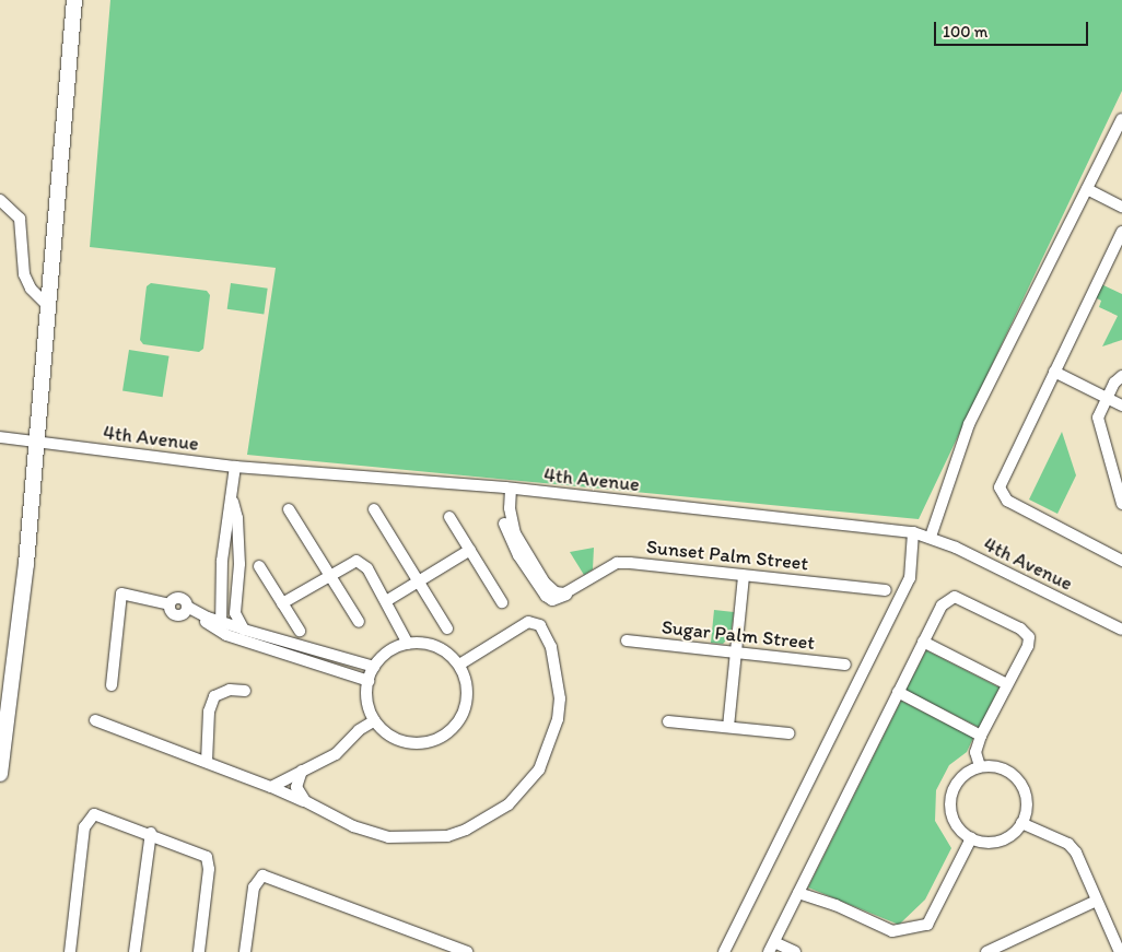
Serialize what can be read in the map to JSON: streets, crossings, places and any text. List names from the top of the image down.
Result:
{
  "streets": {
    "street": ["4th Avenue", "Sunset Palm Street", "Sugar Palm Street"]
  },
  "crossings": [
    ["4th Avenue", "Sunset Palm Street"]
  ],
  "scale_bar": "100 m"
}
